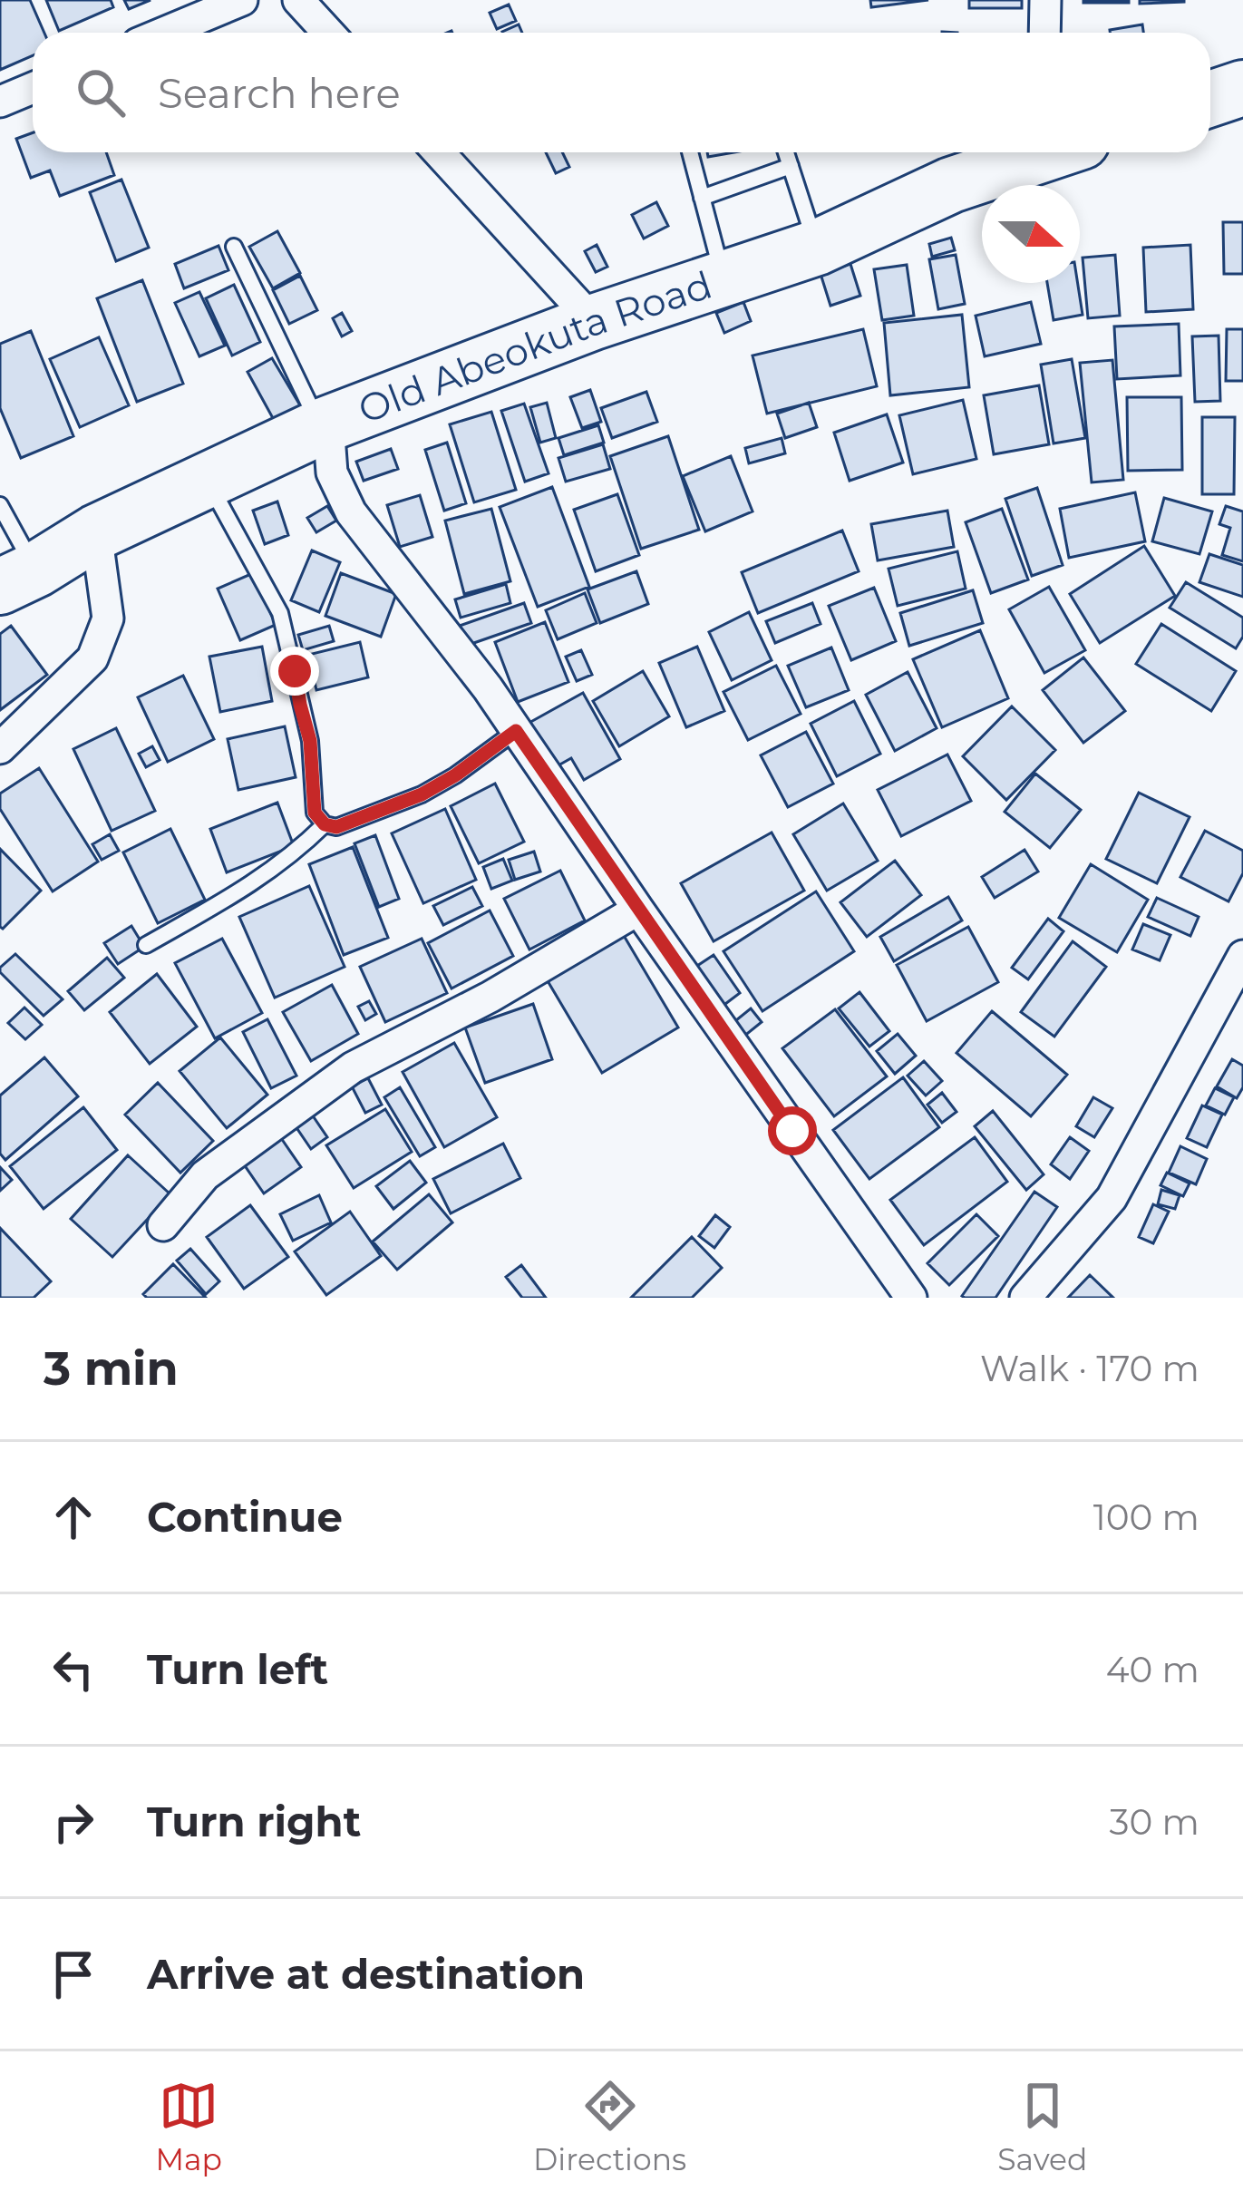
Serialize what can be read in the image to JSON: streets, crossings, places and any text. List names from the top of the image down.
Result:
{
  "streets": {
    "highway": ["Old Abeokuta Road"]
  },
  "north": "right",
  "page": {
    "search": "Search here",
    "heading": ["3 min", "Walk · 170 m"],
    "list": [
      ["Continue", "100 m"],
      ["Turn left", "40 m"],
      ["Turn right", "30 m"],
      "Arrive at destination"
    ],
    "nav": ["Map", "Directions", "Saved"]
  }
}
